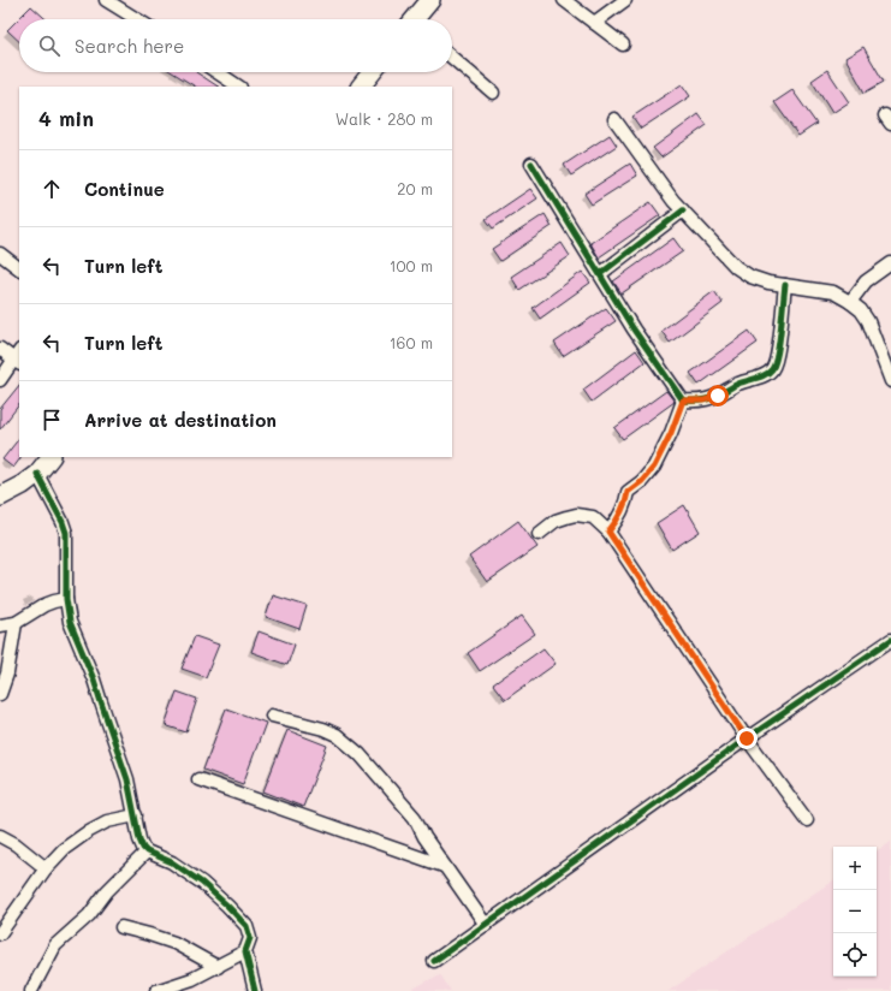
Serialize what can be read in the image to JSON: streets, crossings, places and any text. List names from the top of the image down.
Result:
{
  "page": {
    "search": "Search here",
    "heading": ["4 min", "Walk · 280 m"],
    "list": [
      ["Continue", "20 m"],
      ["Turn left", "100 m"],
      ["Turn left", "160 m"],
      "Arrive at destination"
    ],
    "map_buttons": ["+", "−"]
  }
}
